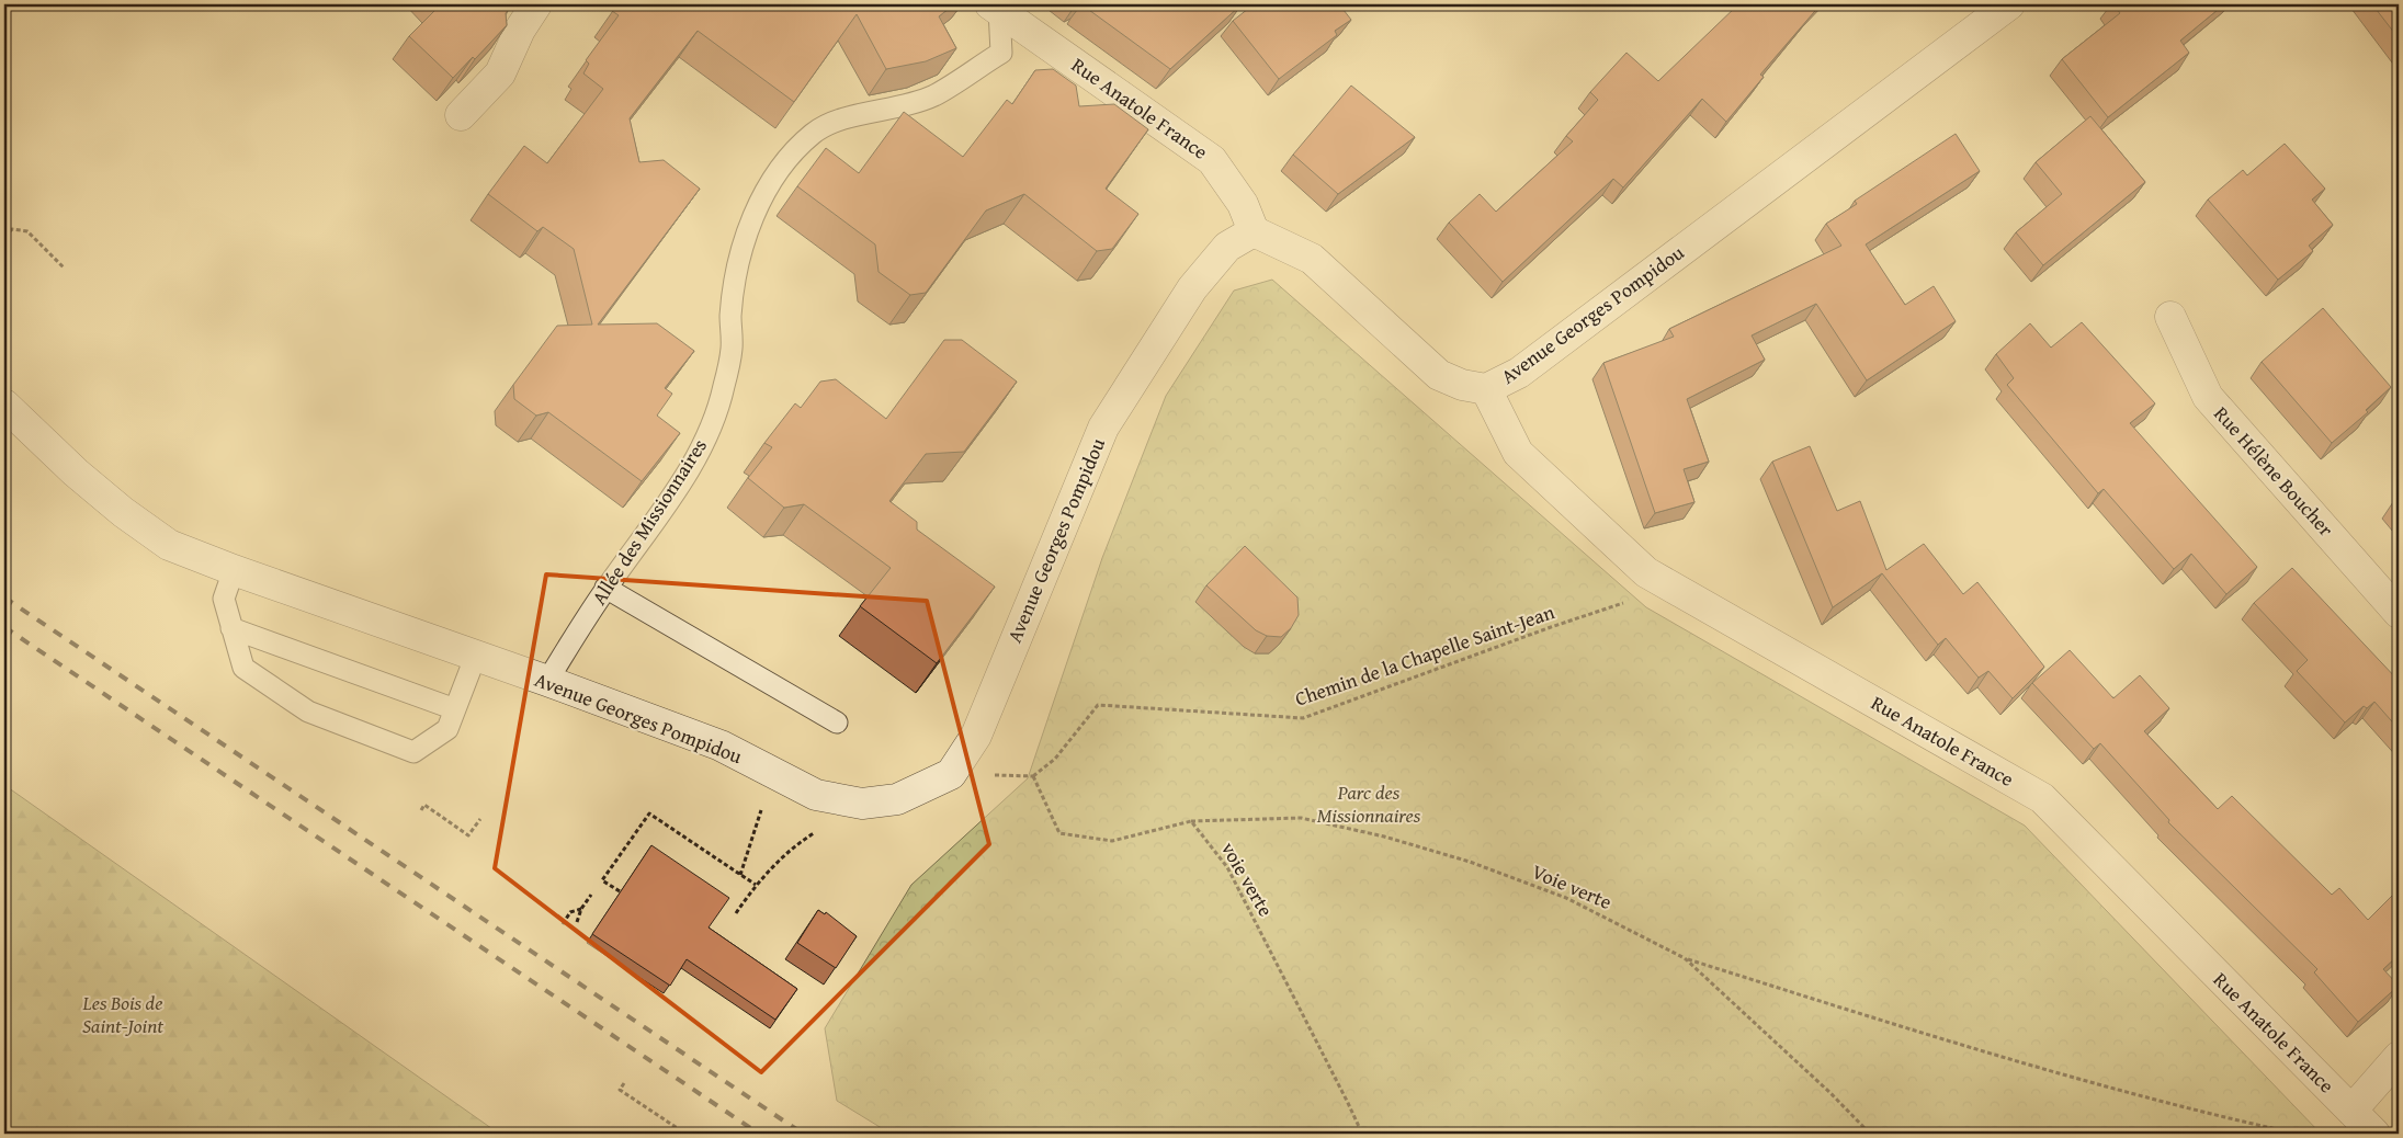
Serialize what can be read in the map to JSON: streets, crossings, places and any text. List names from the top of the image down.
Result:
{
  "streets": {
    "street": ["Rue Anatole France", "Avenue Georges Pompidou", "Rue Hélène Boucher"],
    "lane": ["Allée des Missionnaires"],
    "path": ["Chemin de la Chapelle Saint-Jean", "voie verte", "Voie verte"]
  },
  "crossings": [
    ["Rue Anatole France", "Avenue Georges Pompidou"],
    ["Rue Anatole France", "Allée des Missionnaires"],
    ["Avenue Georges Pompidou", "Allée des Missionnaires"],
    ["voie verte", "Voie verte"]
  ],
  "parks": ["Parc des Missionnaires", "Les Bois de Saint-Joint"]
}
